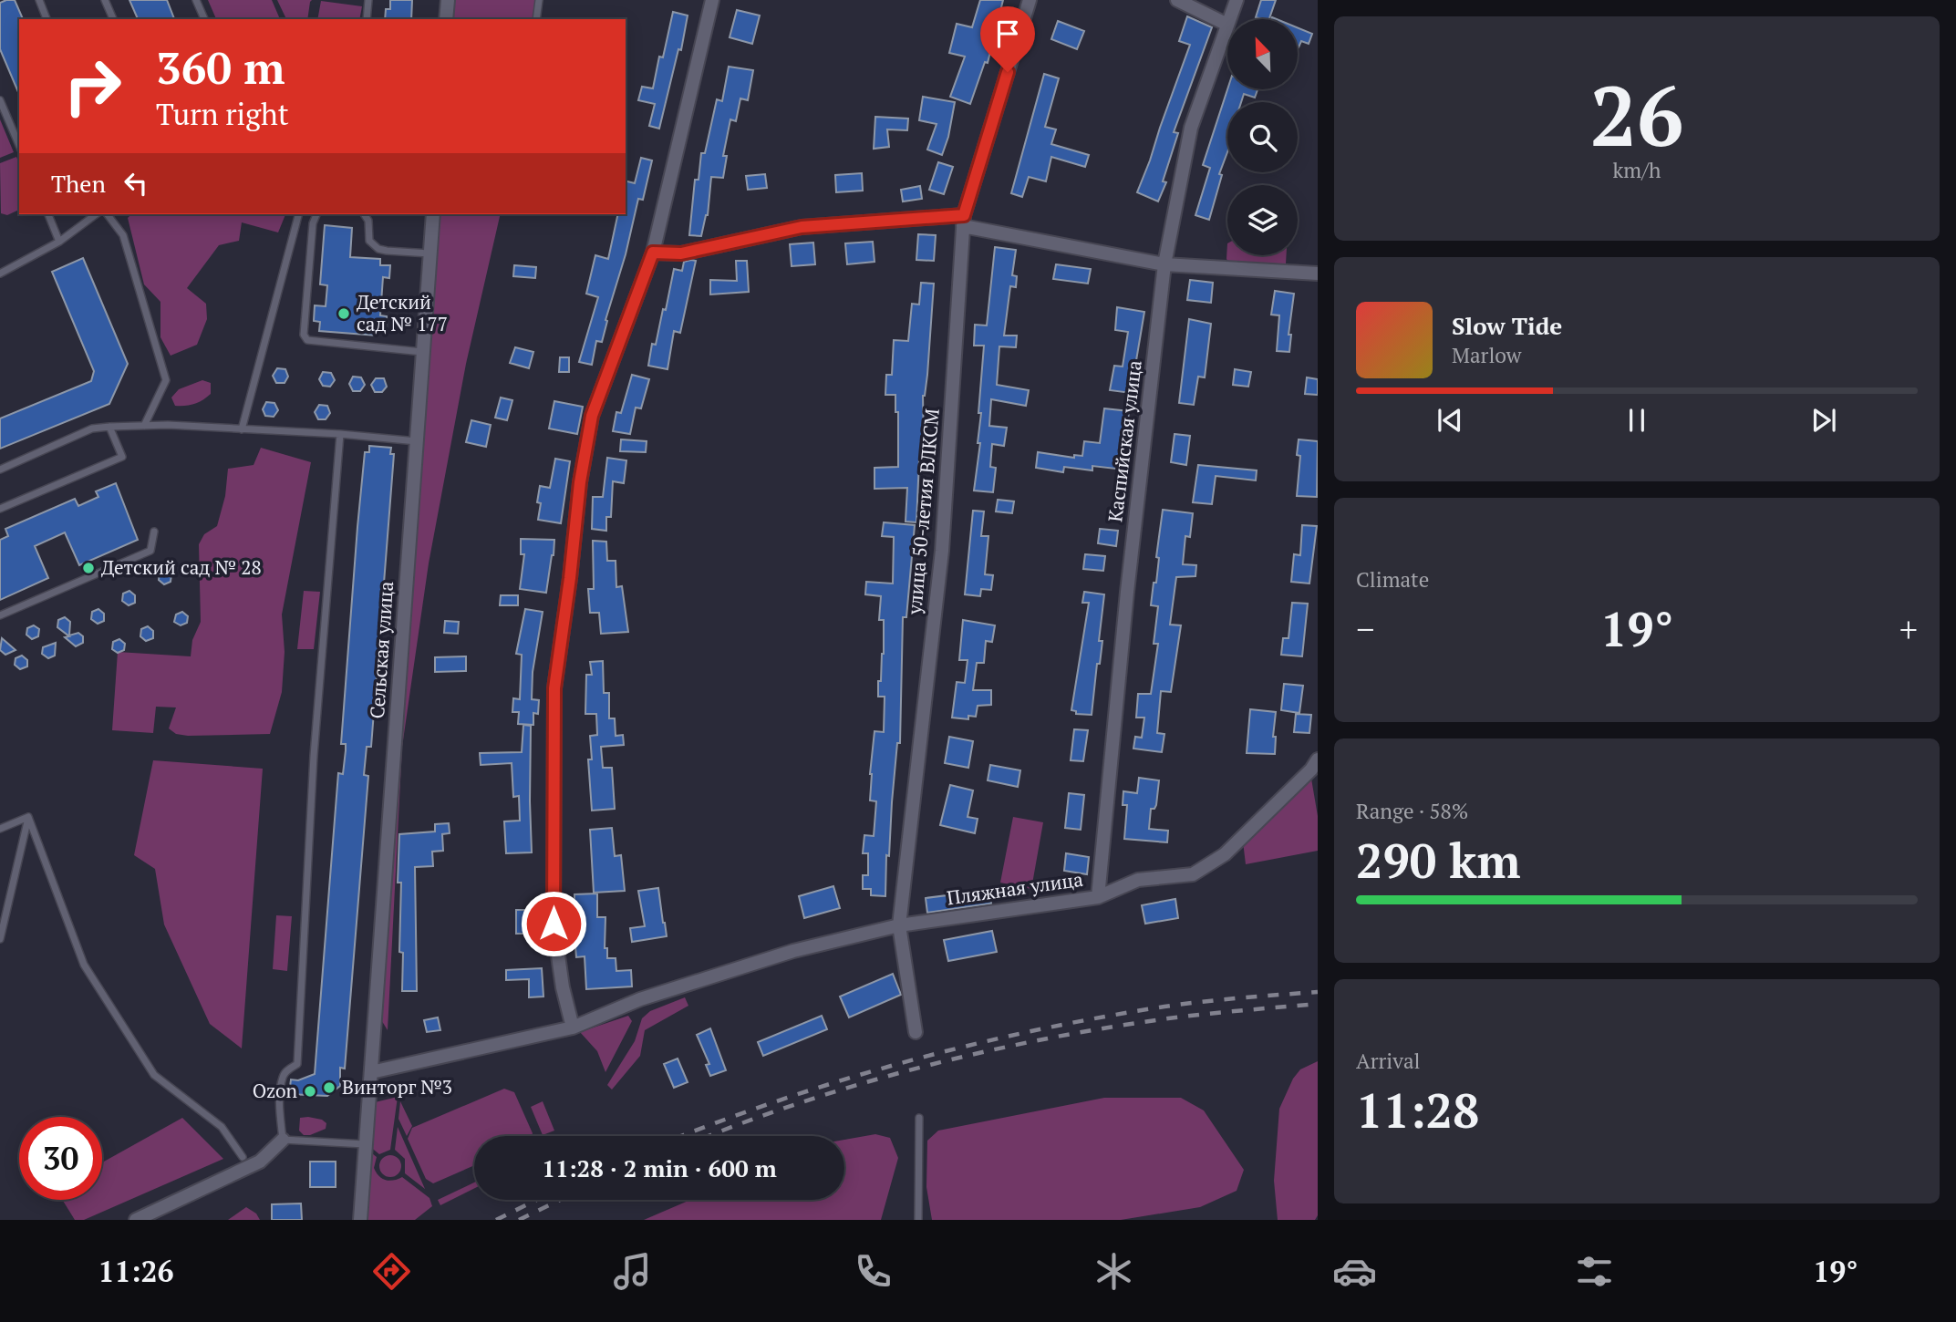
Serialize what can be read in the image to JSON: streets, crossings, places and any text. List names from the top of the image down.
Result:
{
  "streets": {
    "street": [
      "Каспийская улица",
      "улица 50-летия ВЛКСМ",
      "Сельская улица",
      "Пляжная улица"
    ]
  },
  "crossings": [
    ["Каспийская улица", "Пляжная улица"],
    ["улица 50-летия ВЛКСМ", "Пляжная улица"],
    ["Сельская улица", "Пляжная улица"]
  ],
  "places": [
    "Детский сад № 177",
    "Детский сад № 28",
    "Винторг №3",
    "Ozon"
  ],
  "north": "top left",
  "page": {
    "tile": [
      ["26", "km/h"],
      "Climate",
      ["Range · 58%", "290 km"],
      ["Arrival", "11:28"]
    ],
    "turn": ["360 m", "Turn right"],
    "then": "Then",
    "song": ["Slow Tide", "Marlow"],
    "heat": ["−", "19°", "+"],
    "limit": "30",
    "trip": "11:28 · 2 min · 600 m",
    "tabs": ["11:26", "19°"]
  }
}
